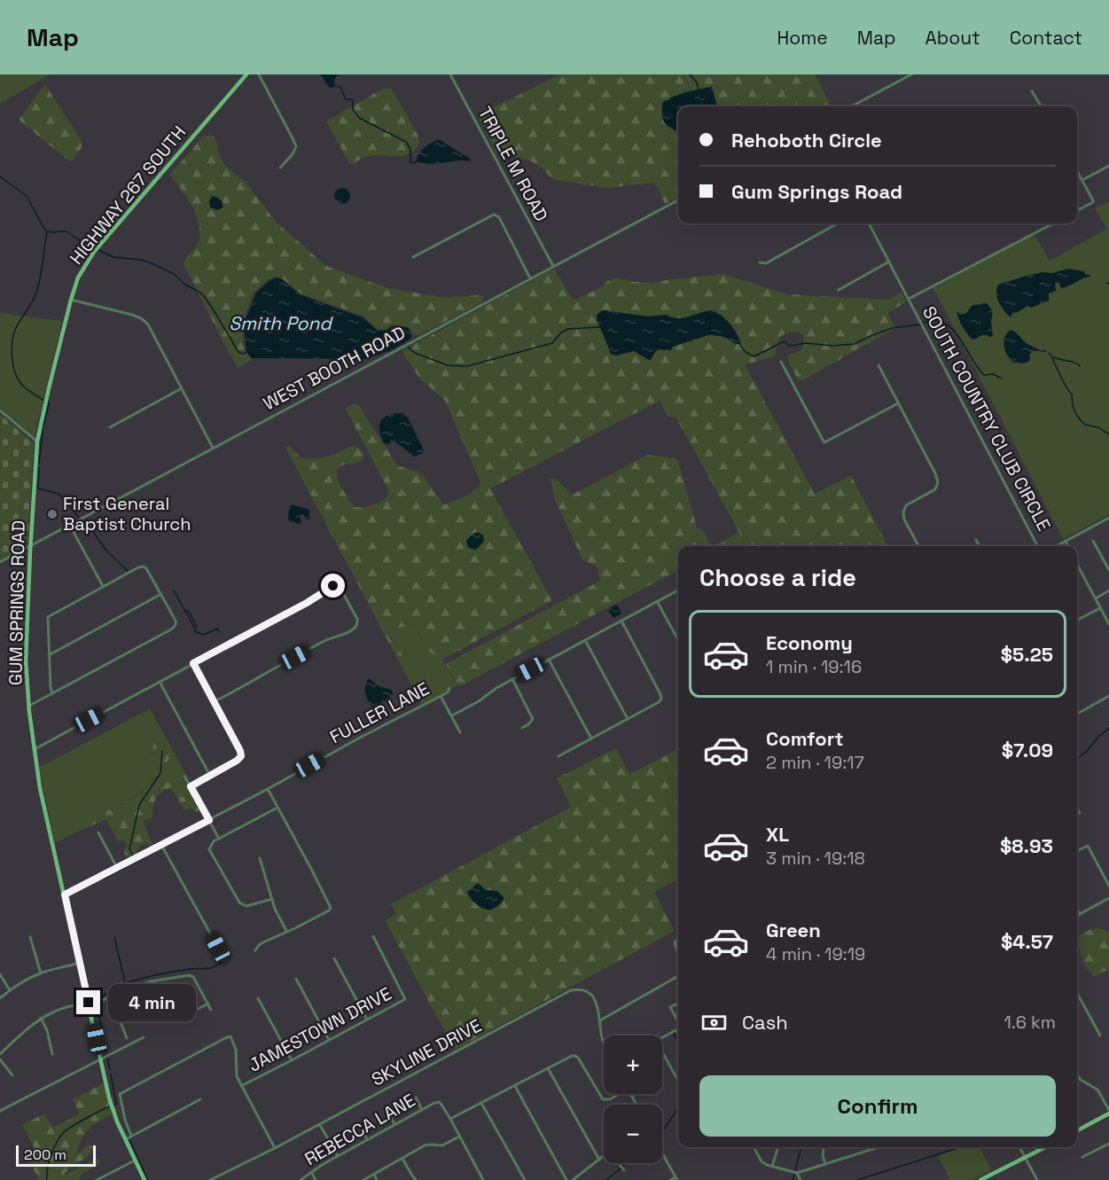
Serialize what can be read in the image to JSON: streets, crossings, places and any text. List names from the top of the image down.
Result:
{
  "streets": {
    "main road": ["HIGHWAY 267 SOUTH", "GUM SPRINGS ROAD"],
    "street": [
      "TRIPLE M ROAD",
      "WEST BOOTH ROAD",
      "SOUTH COUNTRY CLUB CIRCLE",
      "FULLER LANE",
      "JAMESTOWN DRIVE",
      "SKYLINE DRIVE",
      "REBECCA LANE"
    ]
  },
  "crossings": [
    ["TRIPLE M ROAD", "WEST BOOTH ROAD"],
    ["HIGHWAY 267 SOUTH", "GUM SPRINGS ROAD"],
    ["WEST BOOTH ROAD", "GUM SPRINGS ROAD"],
    ["GUM SPRINGS ROAD", "FULLER LANE"]
  ],
  "water": ["Smith Pond"],
  "places": ["First General Baptist Church"],
  "scale_bar": "200 m",
  "page": {
    "header": "Map",
    "nav": [
      "Home",
      "Map",
      "About",
      "Contact"
    ],
    "banner": ["Rehoboth Circle", "Gum Springs Road"],
    "heading": "Choose a ride",
    "list": [
      {
        "name": "Economy",
        "note": "1 min · 19:16",
        "value": "$5.25"
      },
      {
        "name": "Comfort",
        "note": "2 min · 19:17",
        "value": "$7.09"
      },
      {
        "name": "XL",
        "note": "3 min · 19:18",
        "value": "$8.93"
      },
      {
        "name": "Green",
        "note": "4 min · 19:19",
        "value": "$4.57"
      }
    ],
    "bubble": "4 min",
    "pay": ["Cash", "1.6 km"],
    "map_buttons": ["+", "−"],
    "buttons": "Confirm",
    "scale": "200 m"
  }
}
